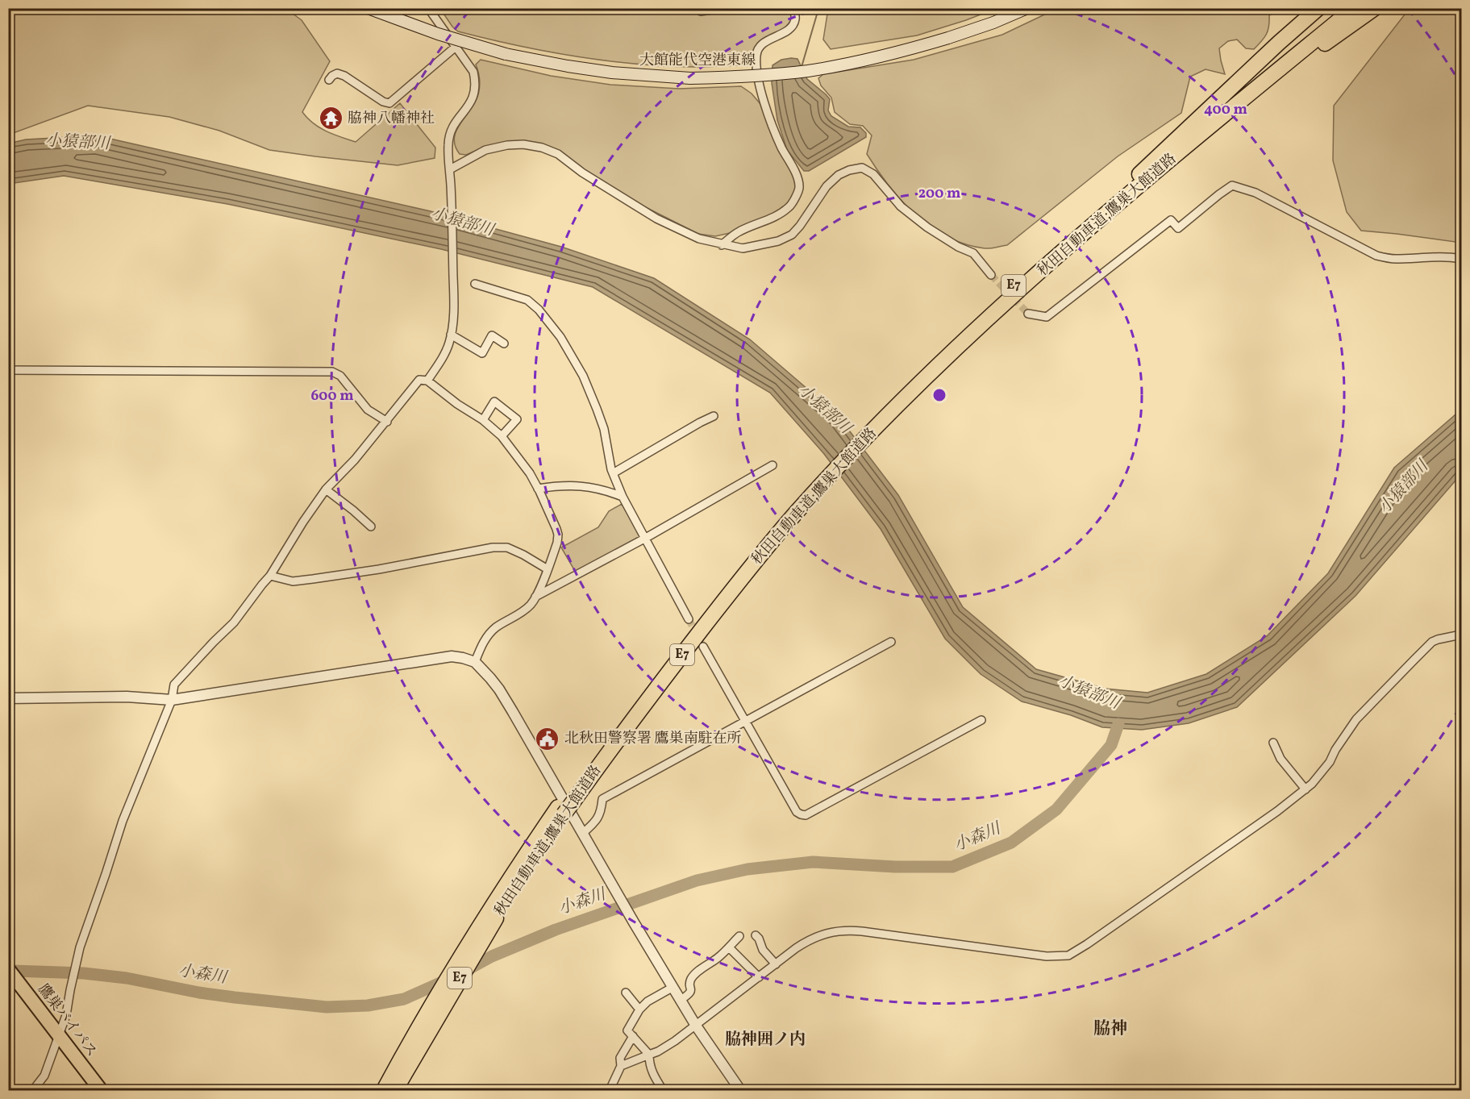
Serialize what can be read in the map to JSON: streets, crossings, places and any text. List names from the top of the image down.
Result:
{
  "streets": {
    "highway": ["秋田自動車道;鷹巣大館道路", "E7", "鷹巣バイパス"],
    "main road": ["大館能代空港東線"]
  },
  "districts": ["脇神", "脇神囲ノ内"],
  "water": ["小猿部川", "小森川"],
  "places": {
    "temple": ["脇神八幡神社"],
    "public building": ["北秋田警察署 鷹巣南駐在所"]
  },
  "rings": ["400 m", "200 m", "600 m"]
}
